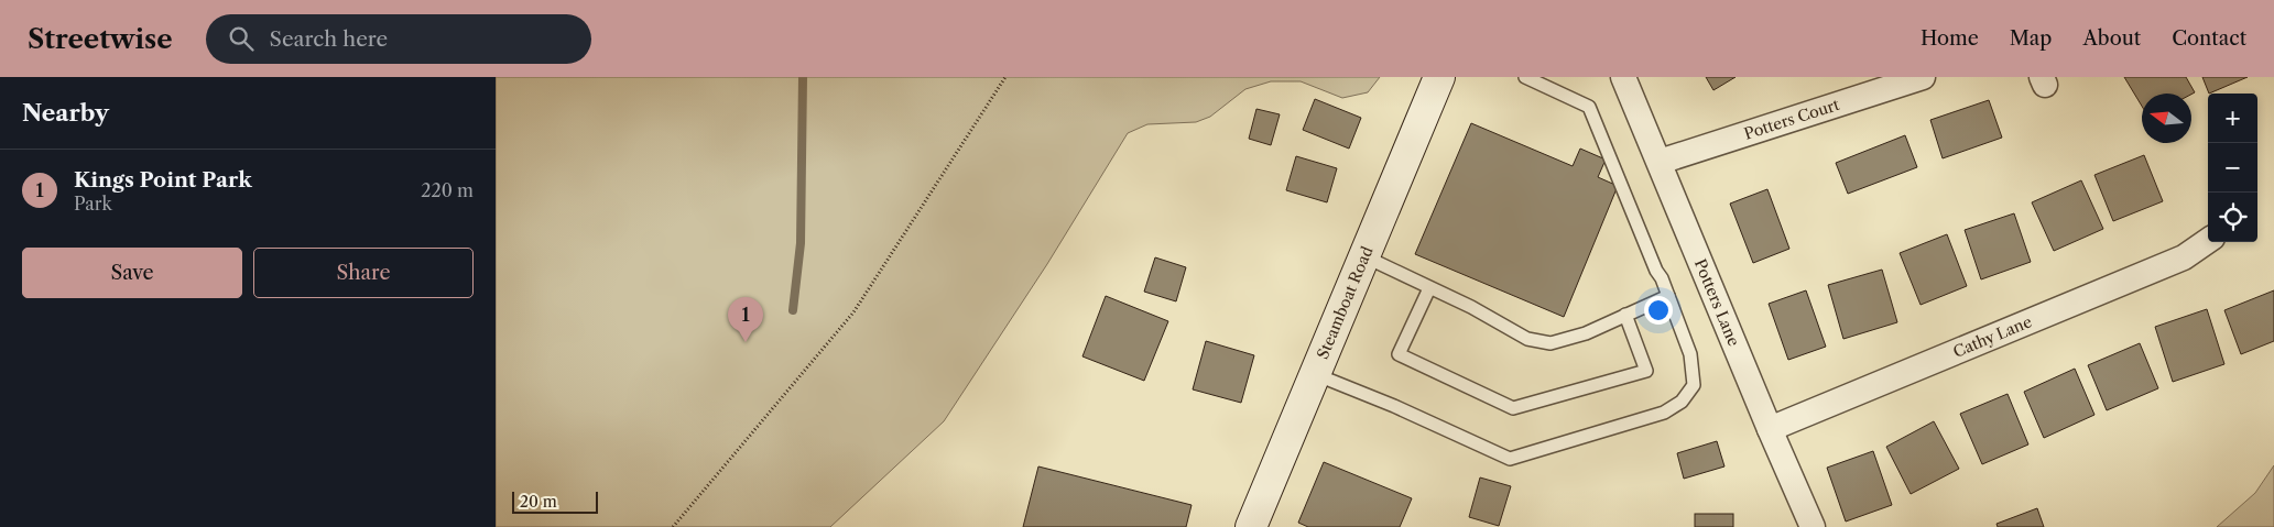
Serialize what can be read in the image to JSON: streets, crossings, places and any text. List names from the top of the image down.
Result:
{
  "streets": {
    "street": [
      "Potters Court",
      "Steamboat Road",
      "Potters Lane",
      "Cathy Lane"
    ]
  },
  "crossings": [
    ["Potters Court", "Potters Lane"],
    ["Potters Lane", "Cathy Lane"]
  ],
  "scale_bar": "20 m",
  "north": "left",
  "page": {
    "header": "Streetwise",
    "search": "Search here",
    "nav": [
      "Home",
      "Map",
      "About",
      "Contact"
    ],
    "heading": "Nearby",
    "map_buttons": ["+", "−"],
    "list": [
      {
        "mark": "1",
        "name": "Kings Point Park",
        "note": "Park",
        "value": "220 m"
      }
    ],
    "buttons": ["Save", "Share"],
    "pins": "1",
    "scale": "20 m"
  }
}
